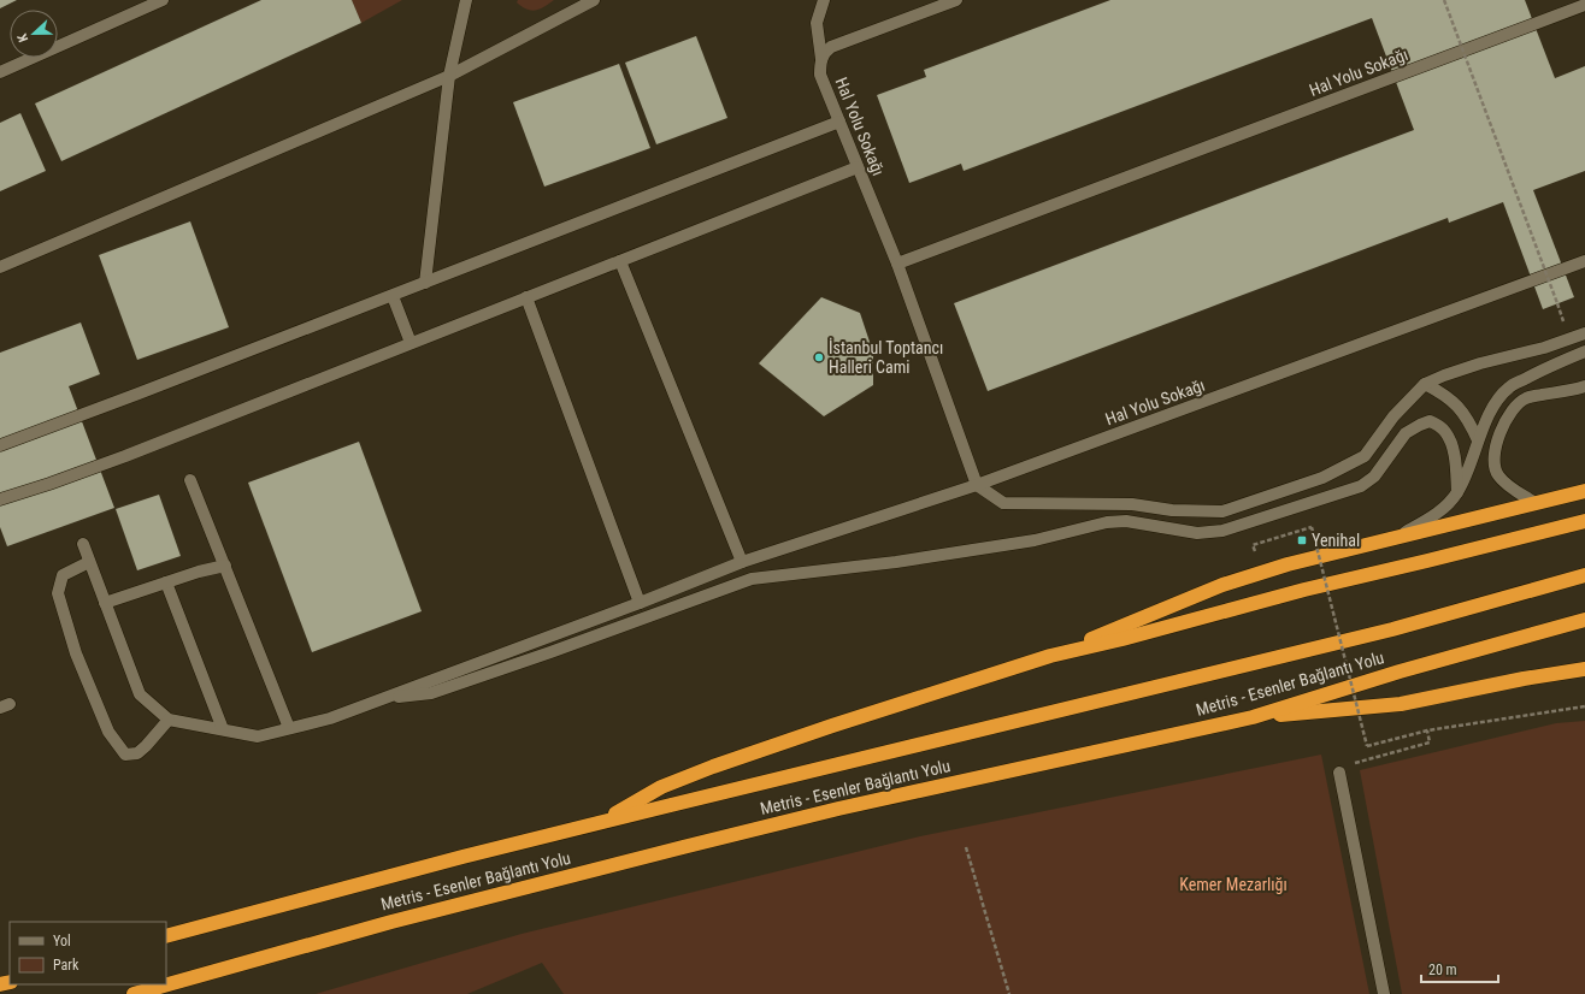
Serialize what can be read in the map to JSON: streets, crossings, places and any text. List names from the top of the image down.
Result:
{
  "streets": {
    "highway": ["Metris - Esenler Bağlantı Yolu"],
    "street": ["Hal Yolu Sokağı"]
  },
  "parks": ["Kemer Mezarlığı"],
  "places": {
    "other": ["İstanbul Toptancı Halleri Cami"],
    "transit": ["Yenihal"]
  },
  "legend": ["Yol", "Park"],
  "scale_bar": "20 m",
  "north": "left"
}
